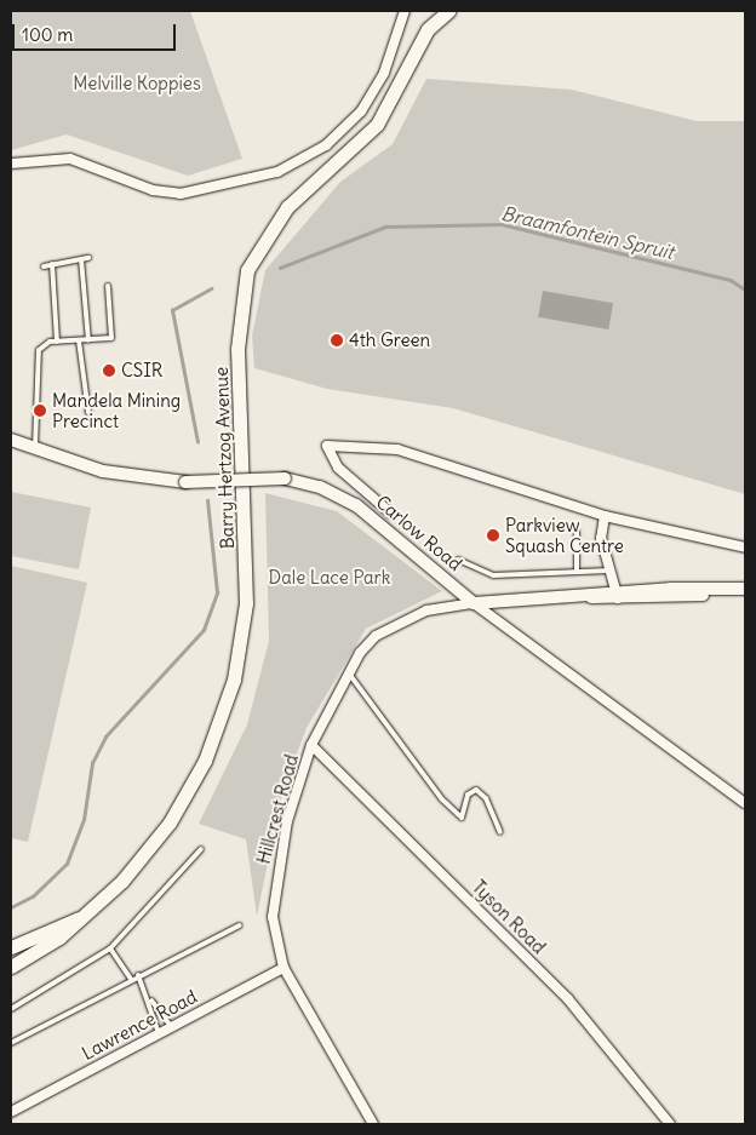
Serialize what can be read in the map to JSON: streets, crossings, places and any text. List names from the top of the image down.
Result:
{
  "streets": {
    "main road": ["Barry Hertzog Avenue"],
    "street": [
      "Carlow Road",
      "Hillcrest Road",
      "Tyson Road",
      "Lawrence Road"
    ]
  },
  "crossings": [
    ["Carlow Road", "Hillcrest Road"],
    ["Hillcrest Road", "Tyson Road"],
    ["Hillcrest Road", "Lawrence Road"]
  ],
  "water": ["Braamfontein Spruit"],
  "parks": ["Melville Koppies", "Dale Lace Park"],
  "places": [
    "4th Green",
    "CSIR",
    "Mandela Mining Precinct",
    "Parkview Squash Centre"
  ],
  "scale_bar": "100 m"
}
